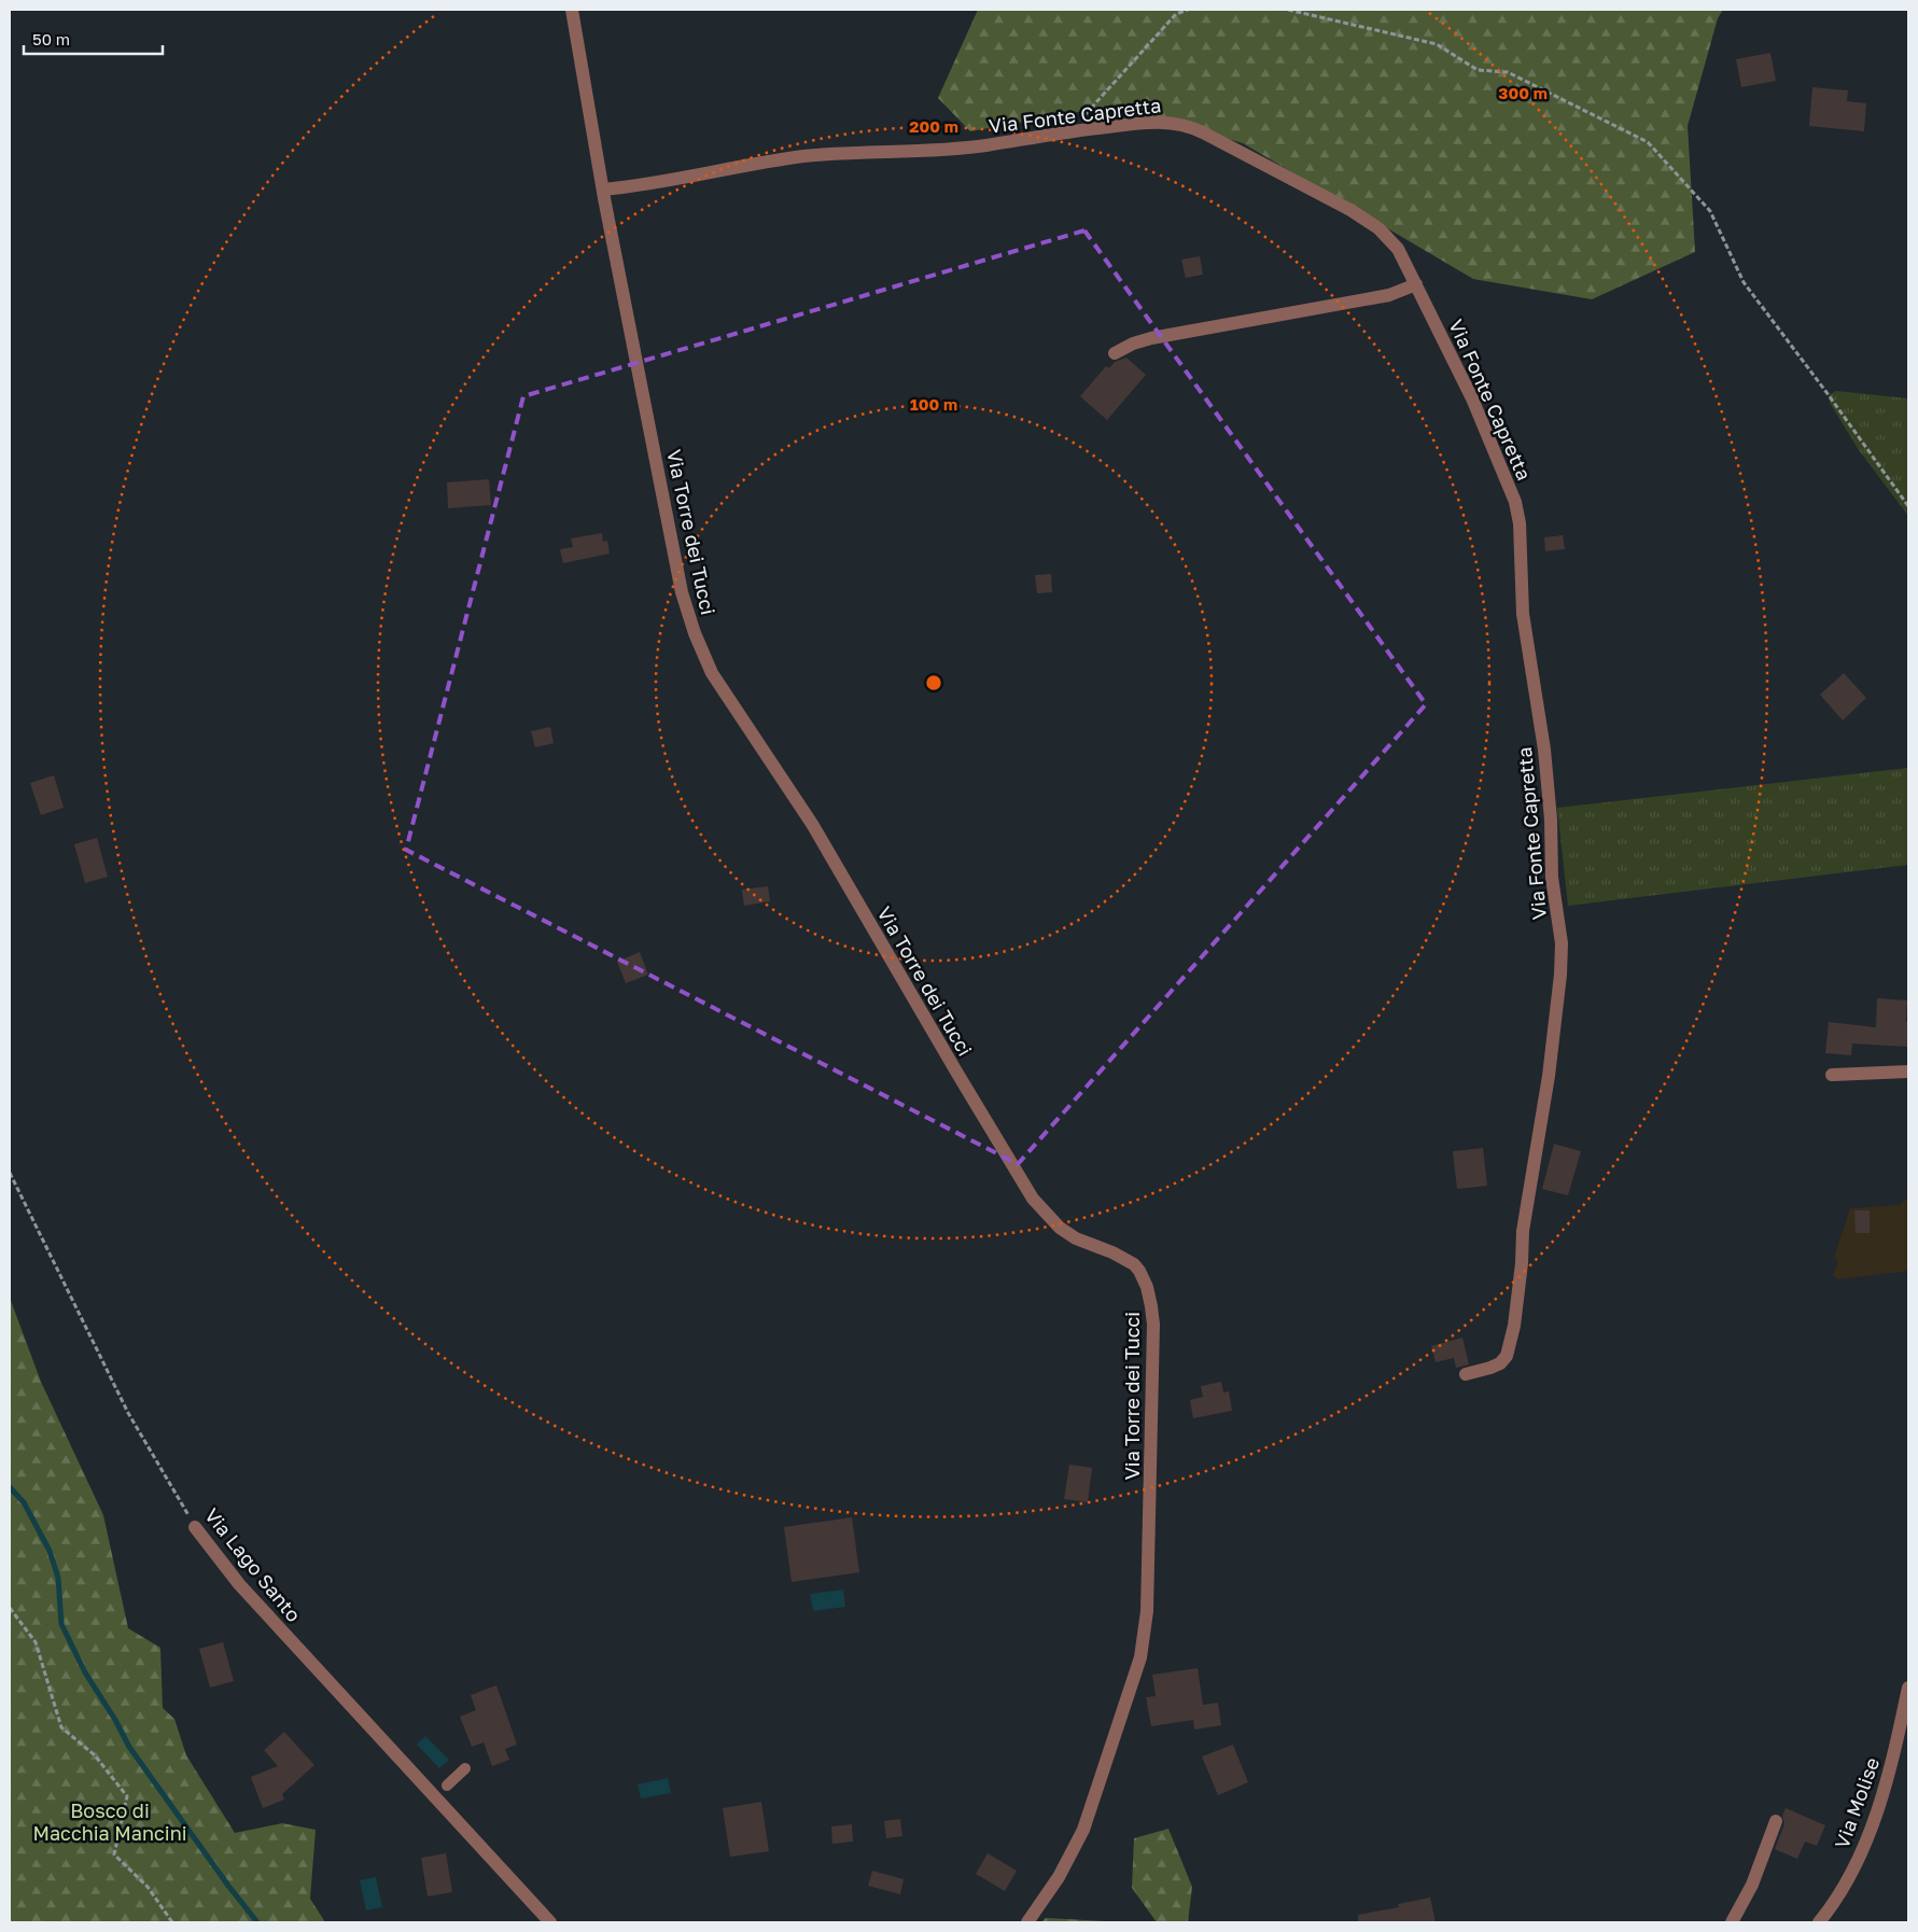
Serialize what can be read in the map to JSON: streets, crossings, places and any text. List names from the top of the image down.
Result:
{
  "streets": {
    "street": [
      "Via Fonte Capretta",
      "Via Torre dei Tucci",
      "Via Lago Santo",
      "Via Molise"
    ]
  },
  "crossings": [
    ["Via Fonte Capretta", "Via Torre dei Tucci"]
  ],
  "parks": ["Bosco di Macchia Mancini"],
  "scale_bar": "50 m",
  "rings": ["300 m", "200 m", "100 m"]
}
